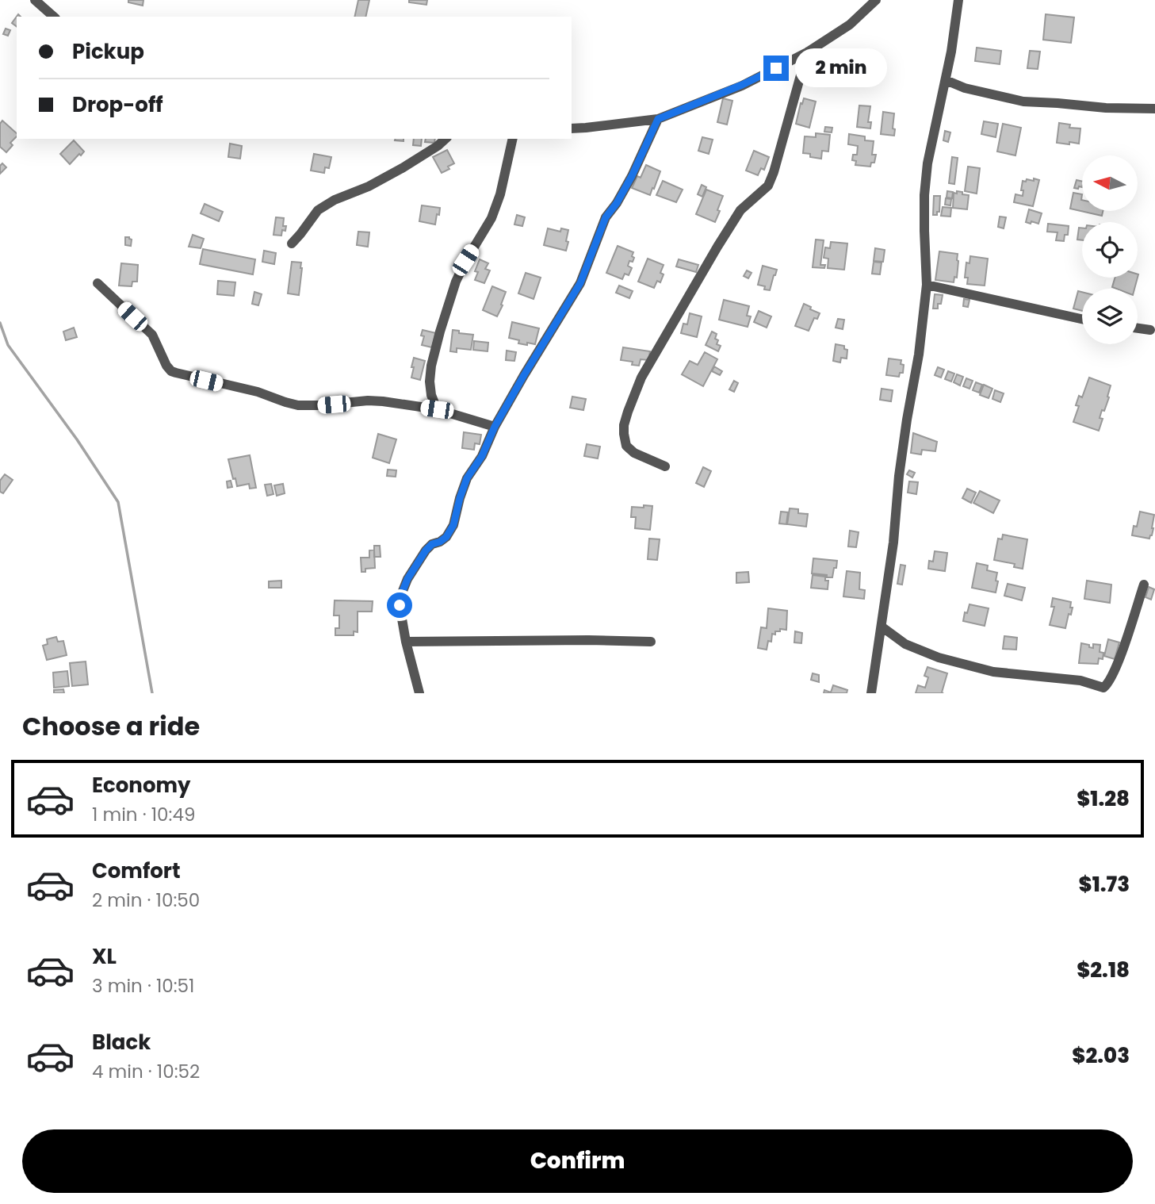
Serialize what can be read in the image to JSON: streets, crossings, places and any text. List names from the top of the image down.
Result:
{
  "north": "left",
  "page": {
    "banner": ["Pickup", "Drop-off"],
    "bubble": "2 min",
    "heading": "Choose a ride",
    "list": [
      {
        "name": "Economy",
        "note": "1 min · 10:49",
        "value": "$1.28"
      },
      {
        "name": "Comfort",
        "note": "2 min · 10:50",
        "value": "$1.73"
      },
      {
        "name": "XL",
        "note": "3 min · 10:51",
        "value": "$2.18"
      },
      {
        "name": "Black",
        "note": "4 min · 10:52",
        "value": "$2.03"
      }
    ],
    "buttons": "Confirm"
  }
}
